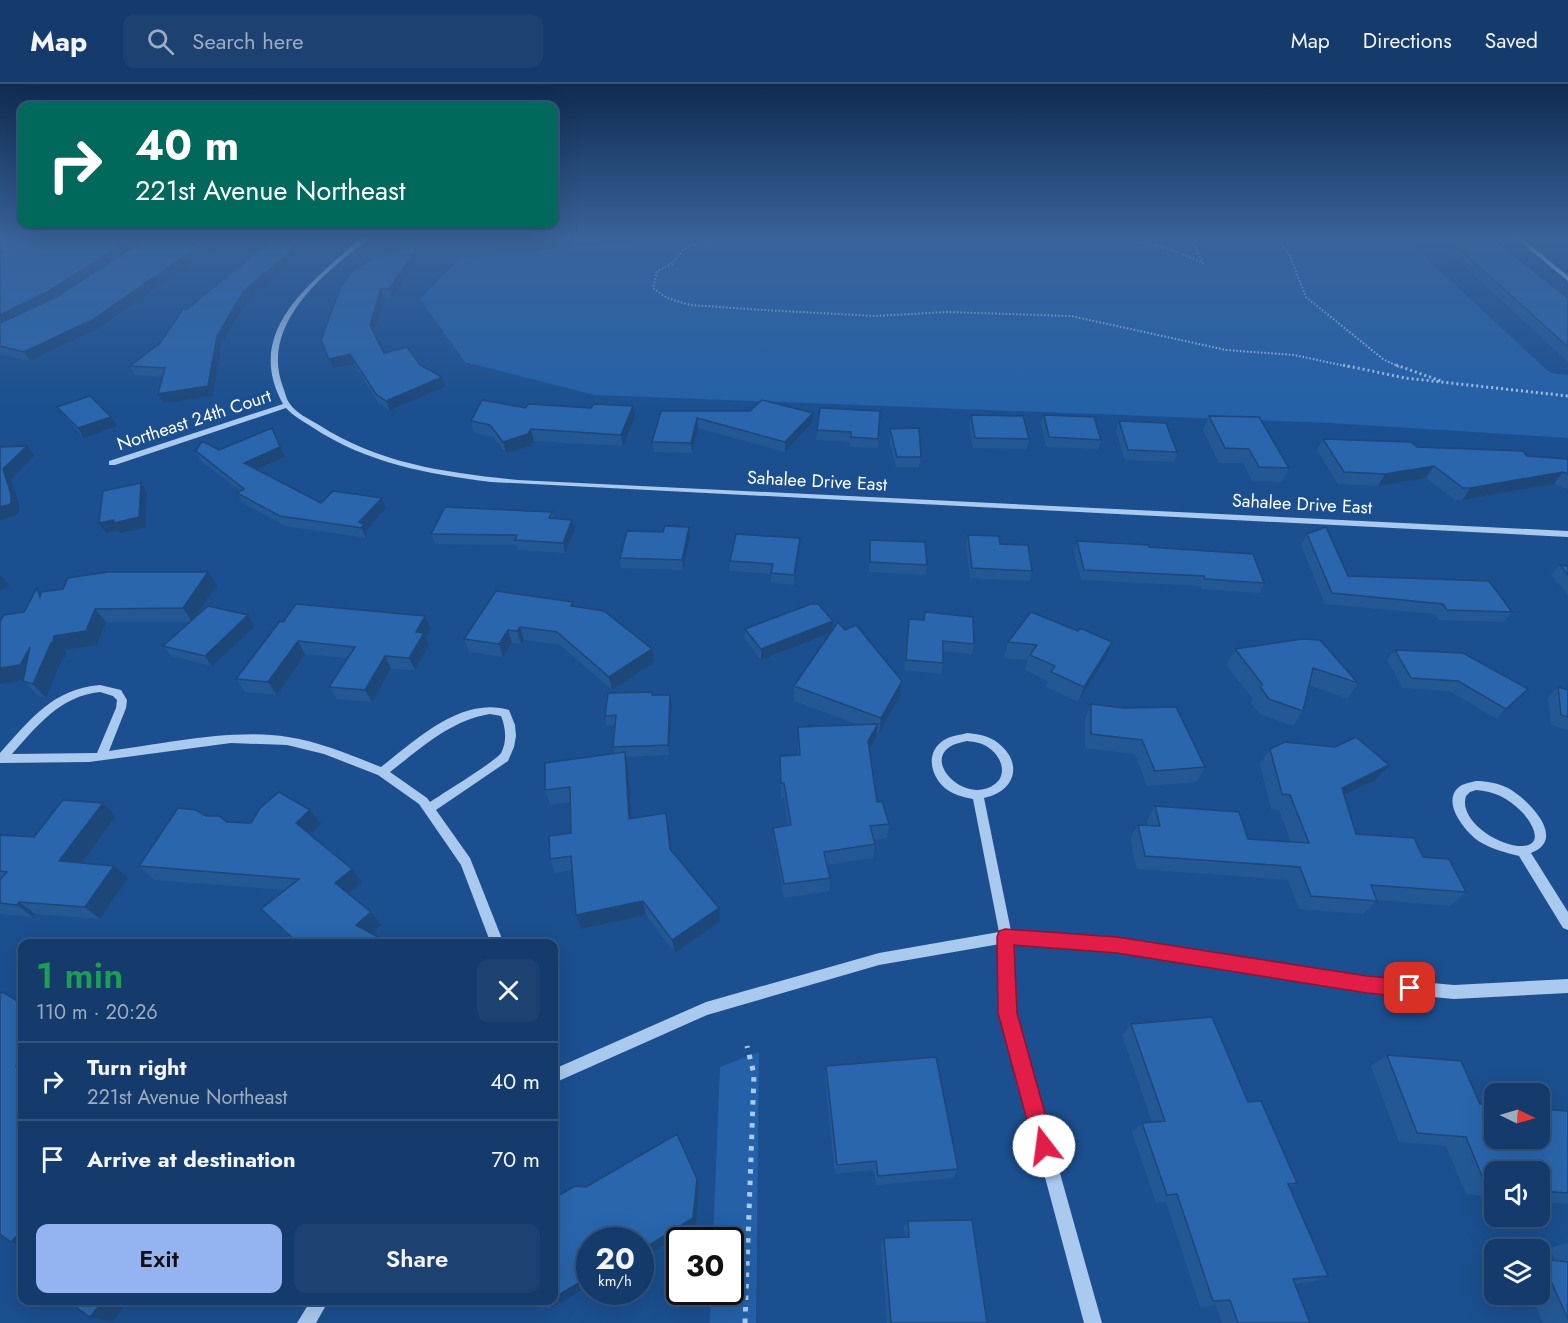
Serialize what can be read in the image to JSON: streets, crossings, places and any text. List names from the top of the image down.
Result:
{
  "streets": {
    "street": ["Northeast 24th Court", "Sahalee Drive East"]
  },
  "crossings": [
    ["Northeast 24th Court", "Sahalee Drive East"]
  ],
  "north": "right",
  "page": {
    "header": "Map",
    "search": "Search here",
    "nav": ["Map", "Directions", "Saved"],
    "turn": ["40 m", "221st Avenue Northeast"],
    "heading": ["1 min", "110 m · 20:26"],
    "list": [
      {
        "name": "Turn right",
        "note": "221st Avenue Northeast",
        "value": "40 m"
      },
      {
        "name": "Arrive at destination",
        "value": "70 m"
      }
    ],
    "buttons": ["Exit", "Share"],
    "speed": "20 km/h",
    "limit": "30"
  }
}
